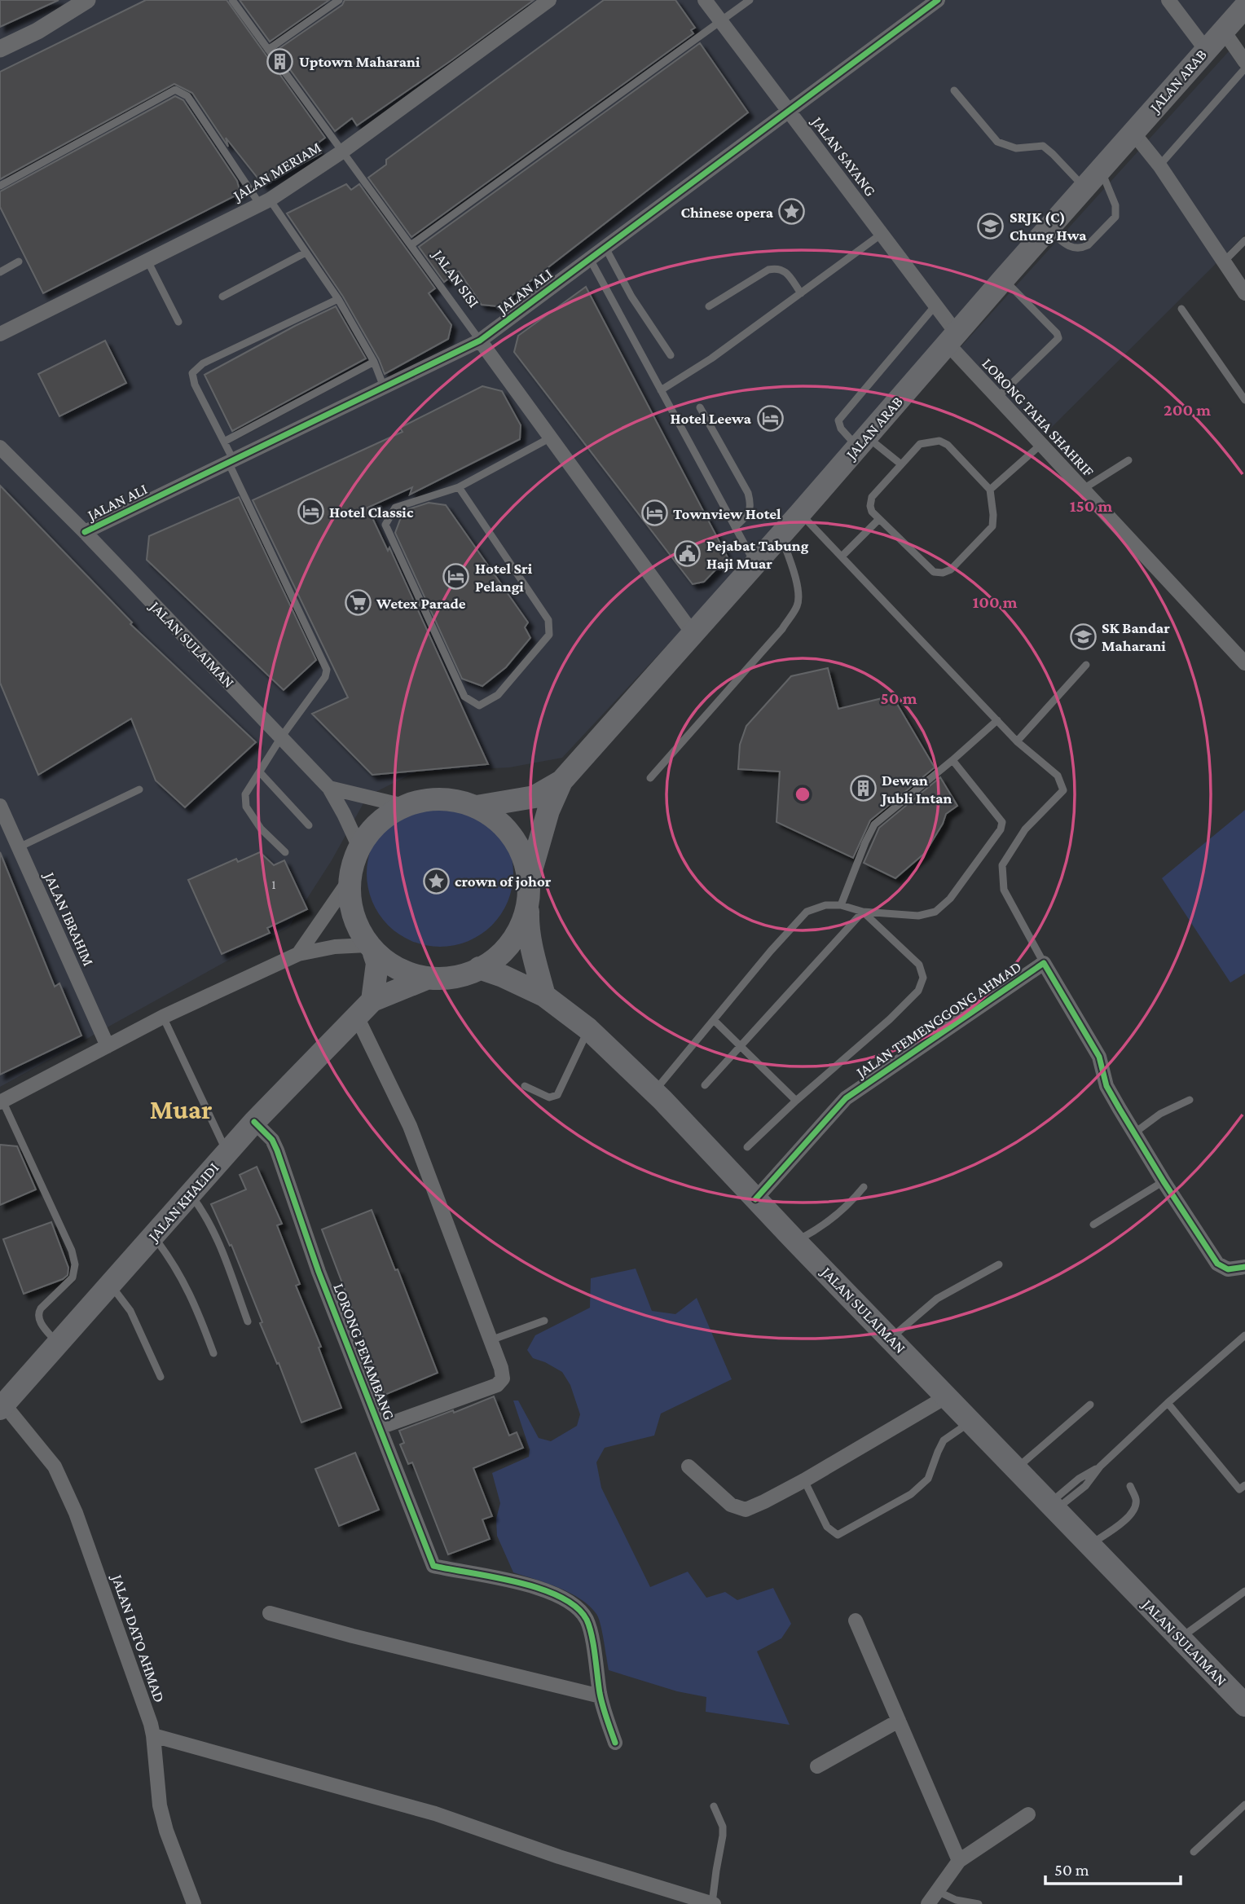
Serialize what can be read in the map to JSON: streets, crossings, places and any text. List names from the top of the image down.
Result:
{
  "streets": {
    "main road": ["JALAN ARAB", "JALAN SULAIMAN", "JALAN KHALIDI"],
    "street": [
      "JALAN SAYANG",
      "JALAN MERIAM",
      "JALAN SISI",
      "JALAN ALI",
      "LORONG TAHA SHAHRIF",
      "JALAN IBRAHIM",
      "JALAN TEMENGGONG AHMAD",
      "LORONG PENAMBANG",
      "JALAN DATO AHMAD"
    ]
  },
  "crossings": [
    ["JALAN ARAB", "JALAN SAYANG"],
    ["JALAN ARAB", "JALAN SISI"],
    ["JALAN ARAB", "LORONG TAHA SHAHRIF"],
    ["JALAN ARAB", "JALAN SULAIMAN"],
    ["JALAN SAYANG", "JALAN ALI"],
    ["JALAN SAYANG", "LORONG TAHA SHAHRIF"],
    ["JALAN MERIAM", "JALAN SISI"],
    ["JALAN SISI", "JALAN ALI"],
    ["JALAN ALI", "JALAN SULAIMAN"],
    ["JALAN SULAIMAN", "JALAN TEMENGGONG AHMAD"],
    ["JALAN KHALIDI", "LORONG PENAMBANG"],
    ["JALAN KHALIDI", "JALAN DATO AHMAD"]
  ],
  "districts": ["Muar"],
  "places": {
    "building": ["Uptown Maharani", "Dewan Jubli Intan"],
    "place": ["Chinese opera", "crown of johor"],
    "school or university": ["SRJK (C) Chung Hwa", "SK Bandar Maharani"],
    "hotel": [
      "Hotel Leewa",
      "Hotel Classic",
      "Townview Hotel",
      "Hotel Sri Pelangi"
    ],
    "public building": ["Pejabat Tabung Haji Muar"],
    "supermarket": ["Wetex Parade"]
  },
  "house_numbers": ["1"],
  "scale_bar": "50 m",
  "rings": [
    "200 m",
    "150 m",
    "100 m",
    "50 m"
  ]
}
